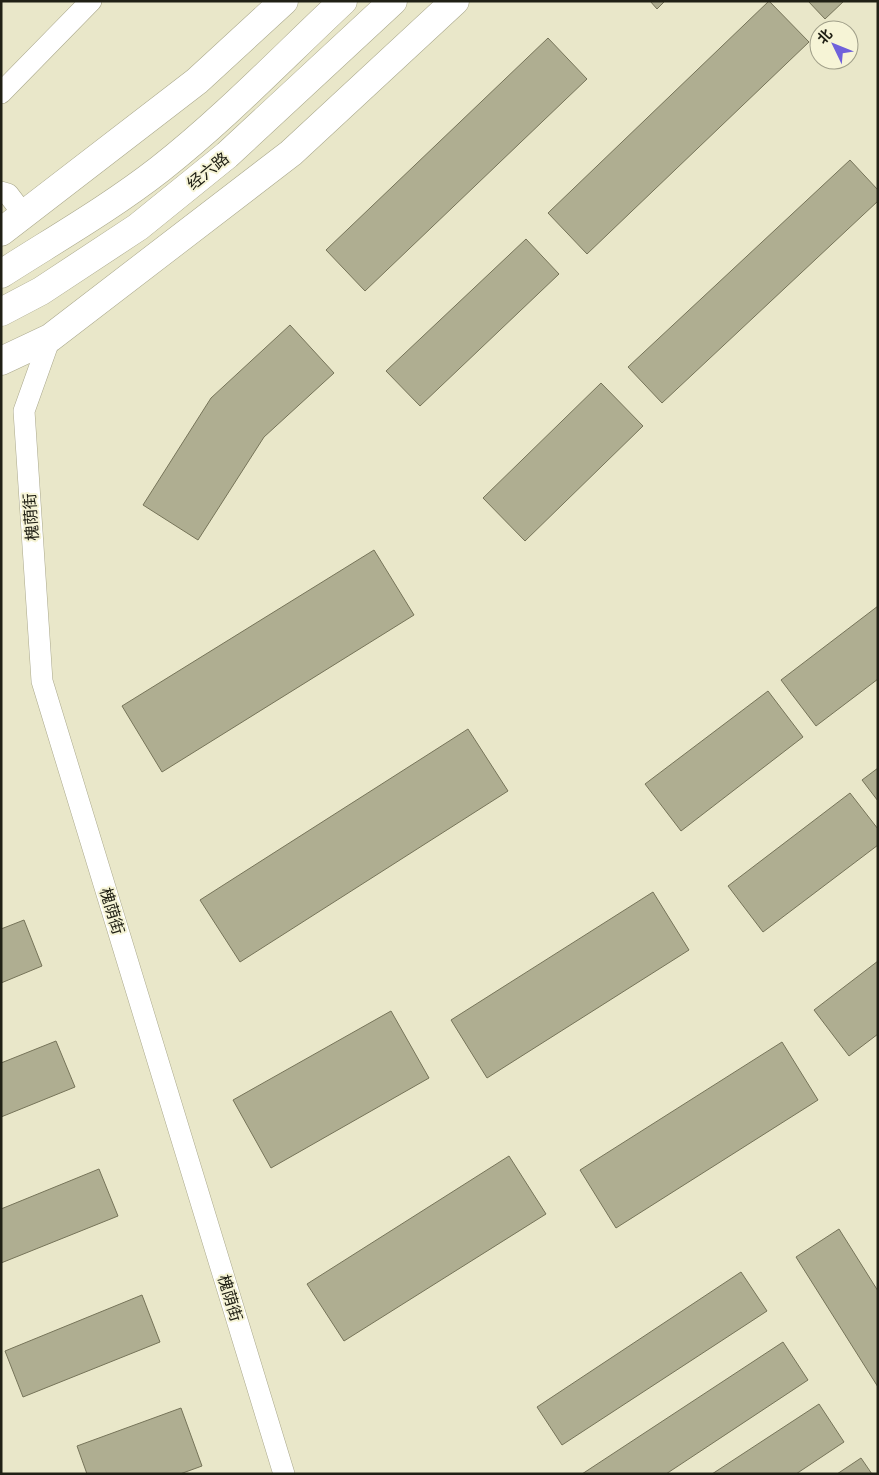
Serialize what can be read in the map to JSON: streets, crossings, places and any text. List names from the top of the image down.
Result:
{
  "streets": {
    "main road": ["经六路"],
    "street": ["槐荫街"]
  },
  "north": "top left"
}
